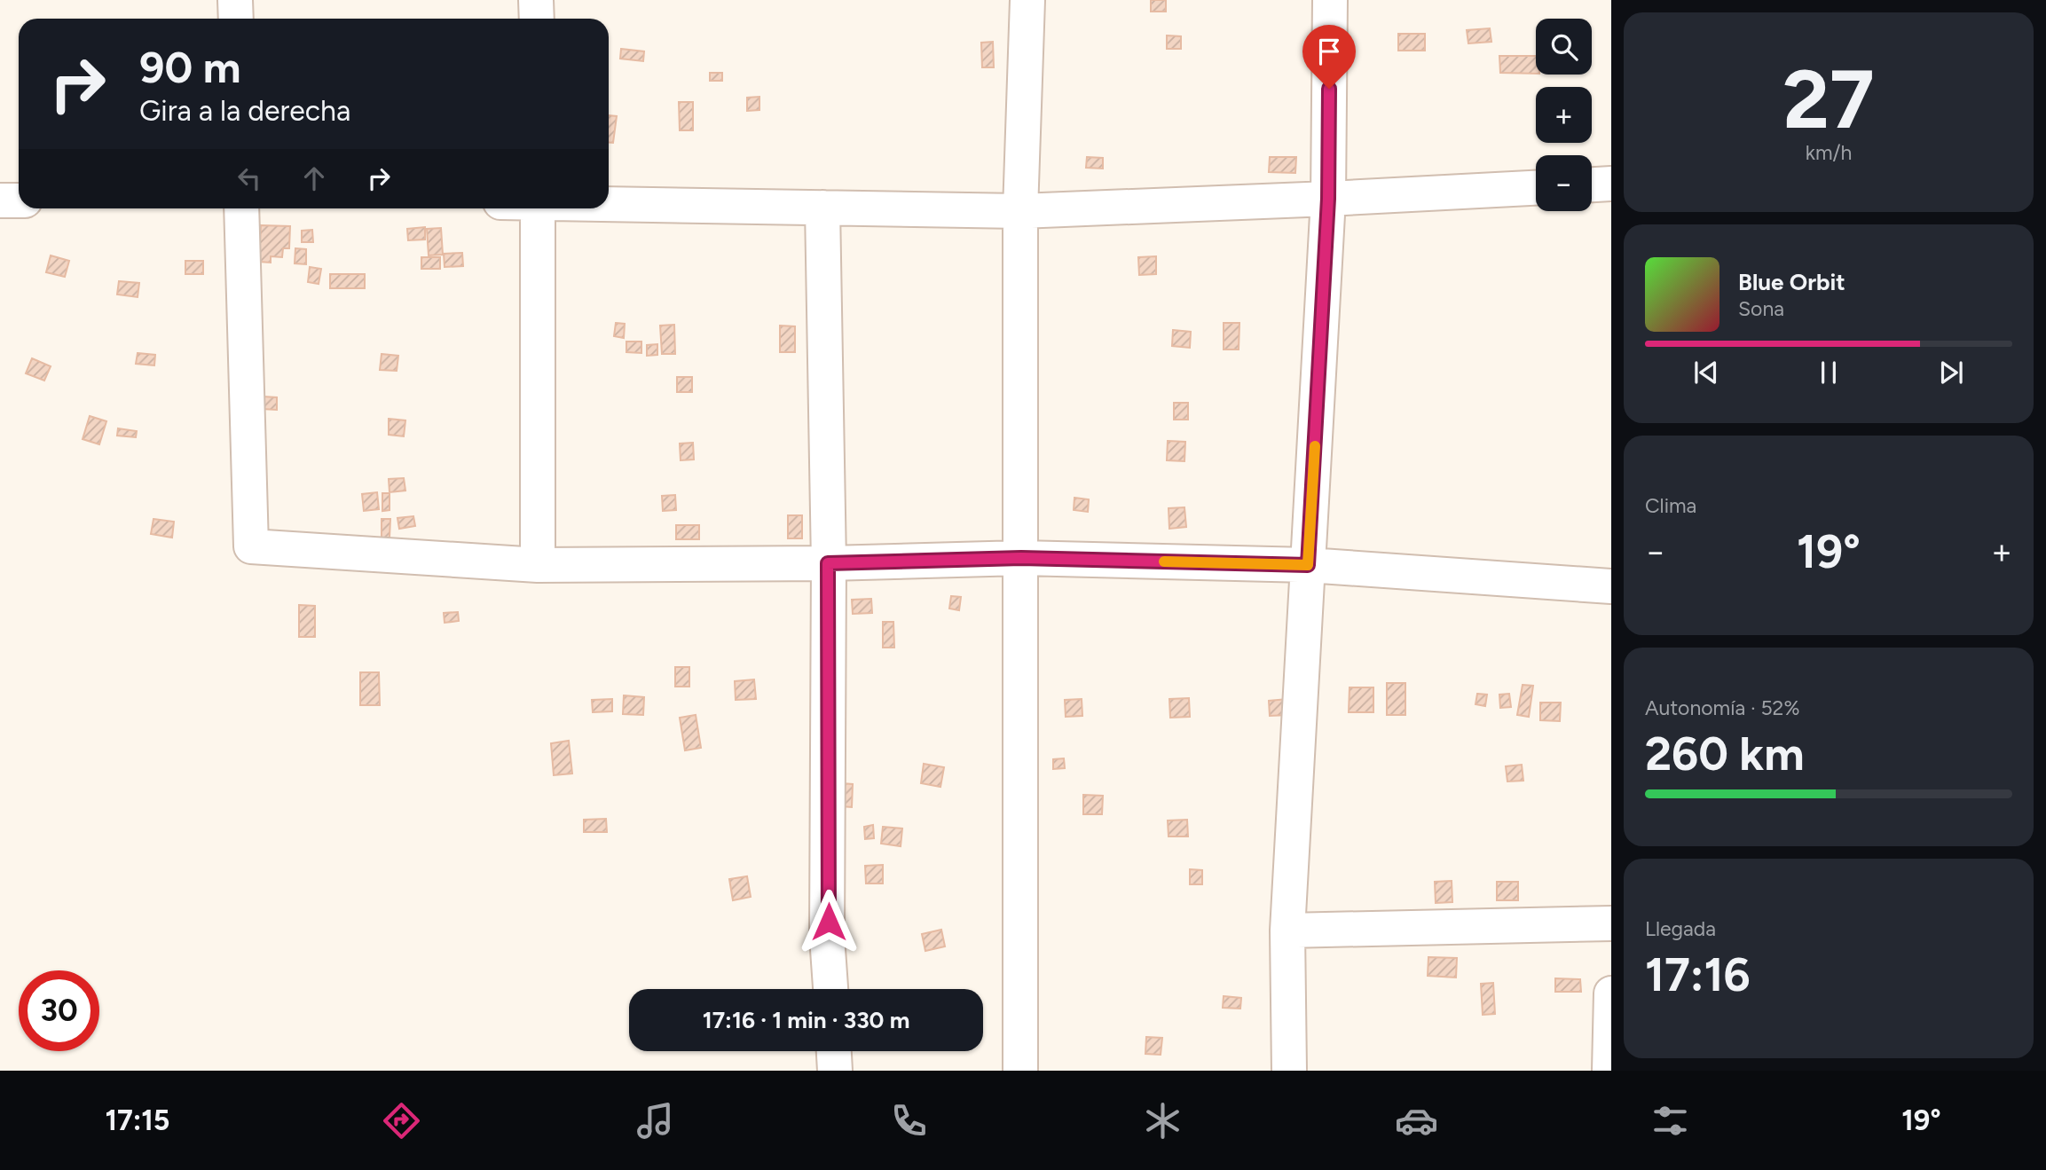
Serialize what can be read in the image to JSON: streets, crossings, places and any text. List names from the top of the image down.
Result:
{
  "page": {
    "tile": [
      ["27", "km/h"],
      "Clima",
      ["Autonomía · 52%", "260 km"],
      ["Llegada", "17:16"]
    ],
    "map_buttons": ["+", "−"],
    "turn": ["90 m", "Gira a la derecha"],
    "song": ["Blue Orbit", "Sona"],
    "heat": ["−", "19°", "+"],
    "limit": "30",
    "trip": "17:16 · 1 min · 330 m",
    "tabs": ["17:15", "19°"]
  }
}
